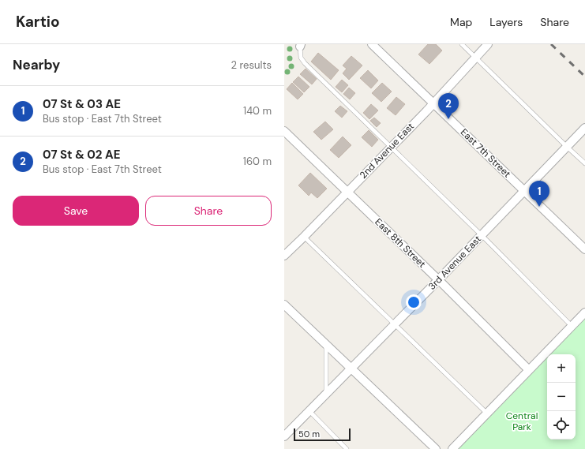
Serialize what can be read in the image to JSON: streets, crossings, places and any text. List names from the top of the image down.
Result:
{
  "streets": {
    "street": [
      "2nd Avenue East",
      "East 7th Street",
      "East 8th Street",
      "3rd Avenue East"
    ]
  },
  "crossings": [
    ["2nd Avenue East", "East 7th Street"],
    ["2nd Avenue East", "East 8th Street"],
    ["East 7th Street", "3rd Avenue East"],
    ["East 8th Street", "3rd Avenue East"]
  ],
  "parks": ["Central Park"],
  "scale_bar": "50 m",
  "page": {
    "header": "Kartio",
    "nav": ["Map", "Layers", "Share"],
    "heading": ["Nearby", "2 results"],
    "list": [
      {
        "mark": "1",
        "name": "07 St & 03 AE",
        "note": "Bus stop · East 7th Street",
        "value": "140 m"
      },
      {
        "mark": "2",
        "name": "07 St & 02 AE",
        "note": "Bus stop · East 7th Street",
        "value": "160 m"
      }
    ],
    "pins": ["2", "1"],
    "buttons": ["Save", "Share"],
    "map_buttons": ["+", "−"],
    "scale": "50 m"
  }
}
